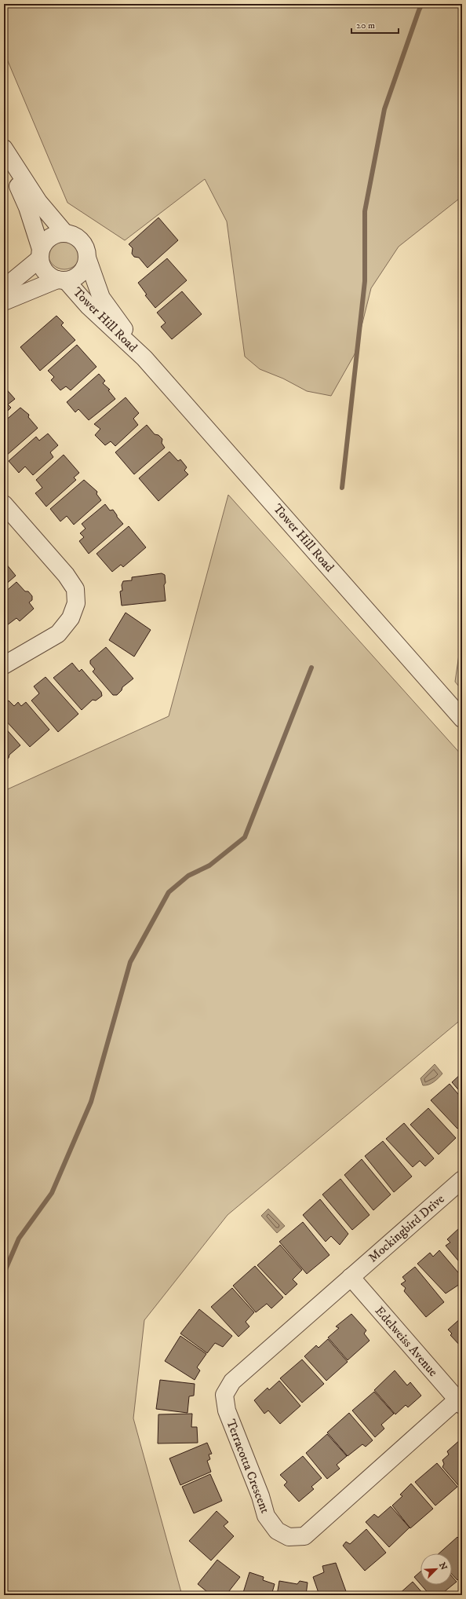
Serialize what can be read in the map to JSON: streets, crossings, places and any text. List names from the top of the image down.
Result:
{
  "streets": {
    "street": [
      "Tower Hill Road",
      "Mockingbird Drive",
      "Edelweiss Avenue",
      "Terracotta Crescent"
    ]
  },
  "crossings": [
    ["Mockingbird Drive", "Edelweiss Avenue"],
    ["Mockingbird Drive", "Terracotta Crescent"],
    ["Edelweiss Avenue", "Terracotta Crescent"]
  ],
  "scale_bar": "20 m",
  "north": "top right"
}
